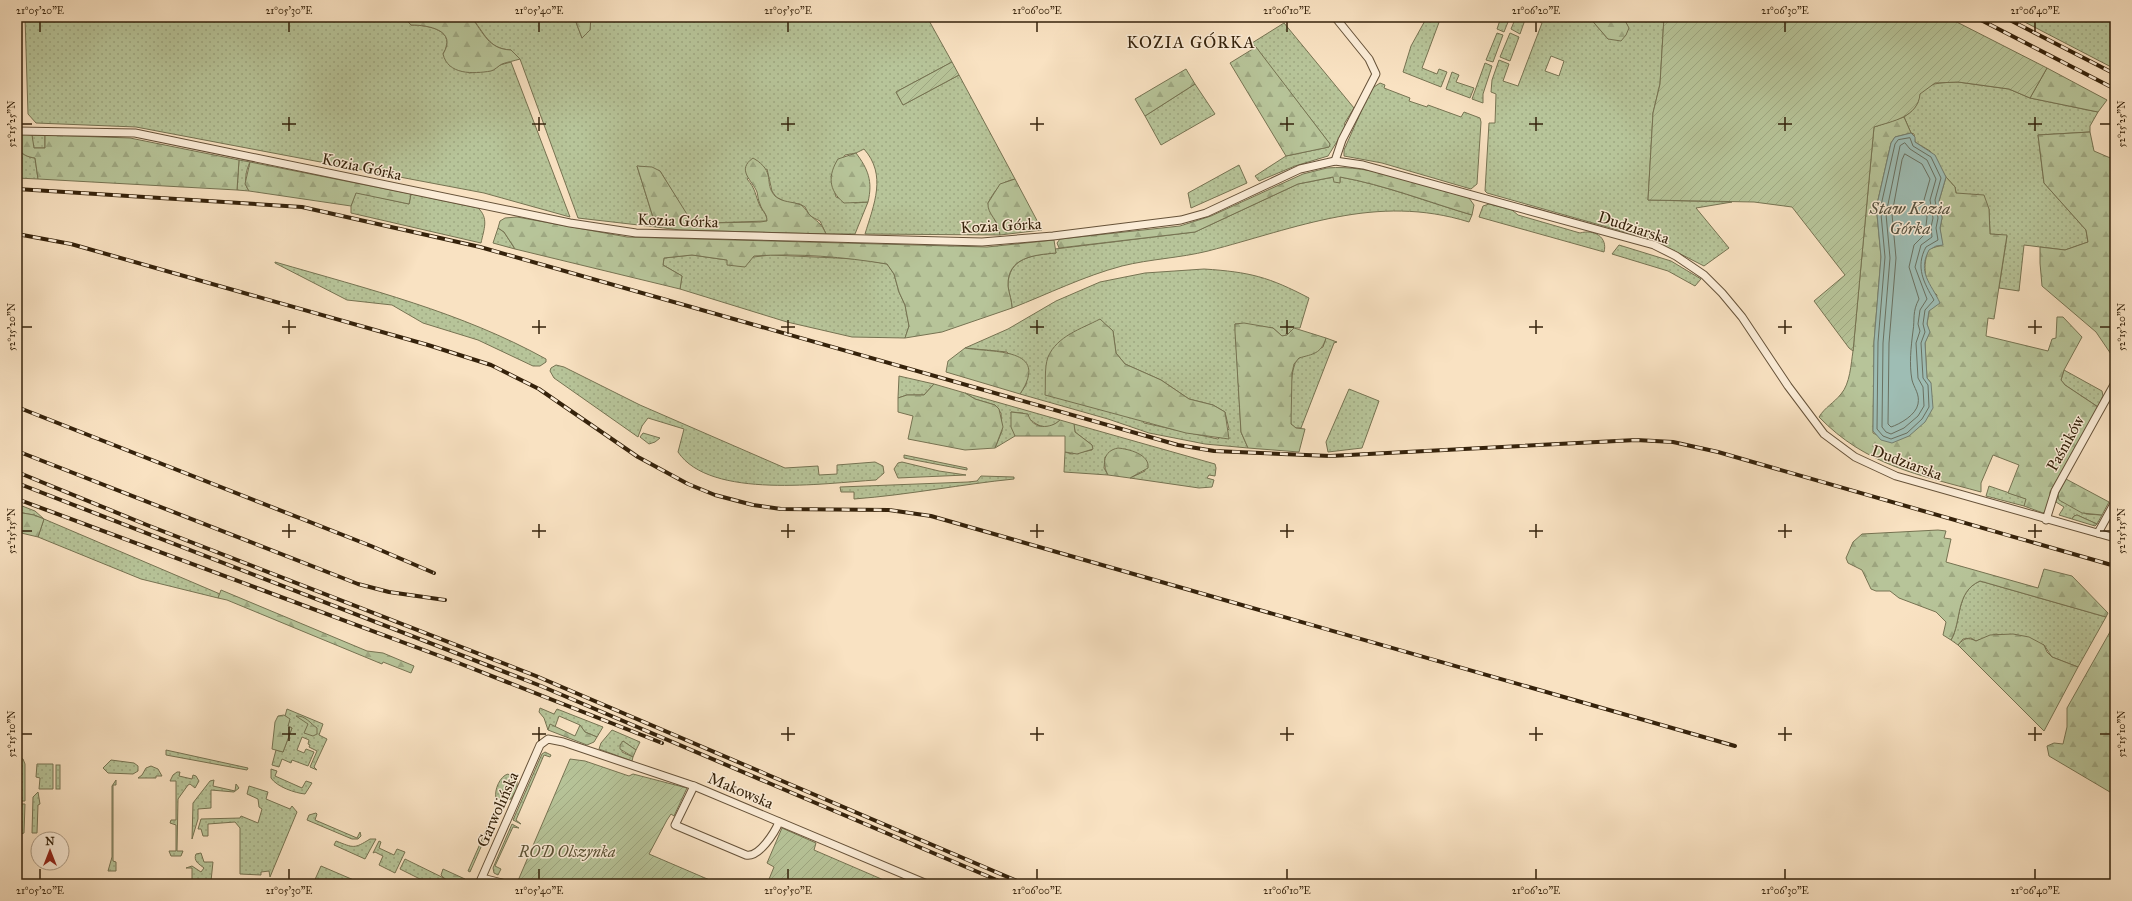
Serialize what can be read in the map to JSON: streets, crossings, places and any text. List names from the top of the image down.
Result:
{
  "streets": {
    "street": [
      "Kozia Górka",
      "Dudziarska",
      "Paśników",
      "Makowska",
      "Garwolińska"
    ]
  },
  "crossings": [
    ["Kozia Górka", "Dudziarska"],
    ["Dudziarska", "Paśników"],
    ["Makowska", "Garwolińska"]
  ],
  "districts": ["KOZIA GÓRKA"],
  "water": ["Staw Kozia Górka"],
  "parks": ["ROD Olszynka"],
  "north": "top",
  "coordinates": [
    "21°05'20\"E",
    "21°05'30\"E",
    "21°05'40\"E",
    "21°05'50\"E",
    "21°06'00\"E",
    "21°06'10\"E",
    "21°06'20\"E",
    "21°06'30\"E",
    "21°06'40\"E",
    "52°15'25\"N",
    "52°15'20\"N",
    "52°15'15\"N",
    "52°15'10\"N"
  ]
}
